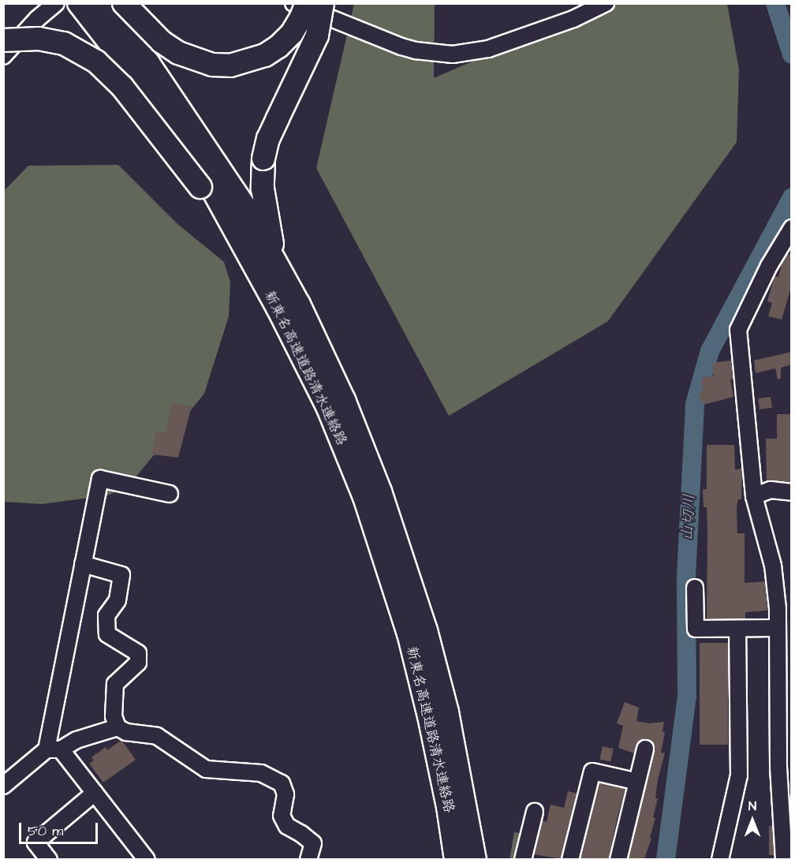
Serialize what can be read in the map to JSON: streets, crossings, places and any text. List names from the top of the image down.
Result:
{
  "streets": {
    "highway": ["新東名高速道路清水連絡路"]
  },
  "water": ["山切川"],
  "scale_bar": "50 m",
  "north": "top"
}
